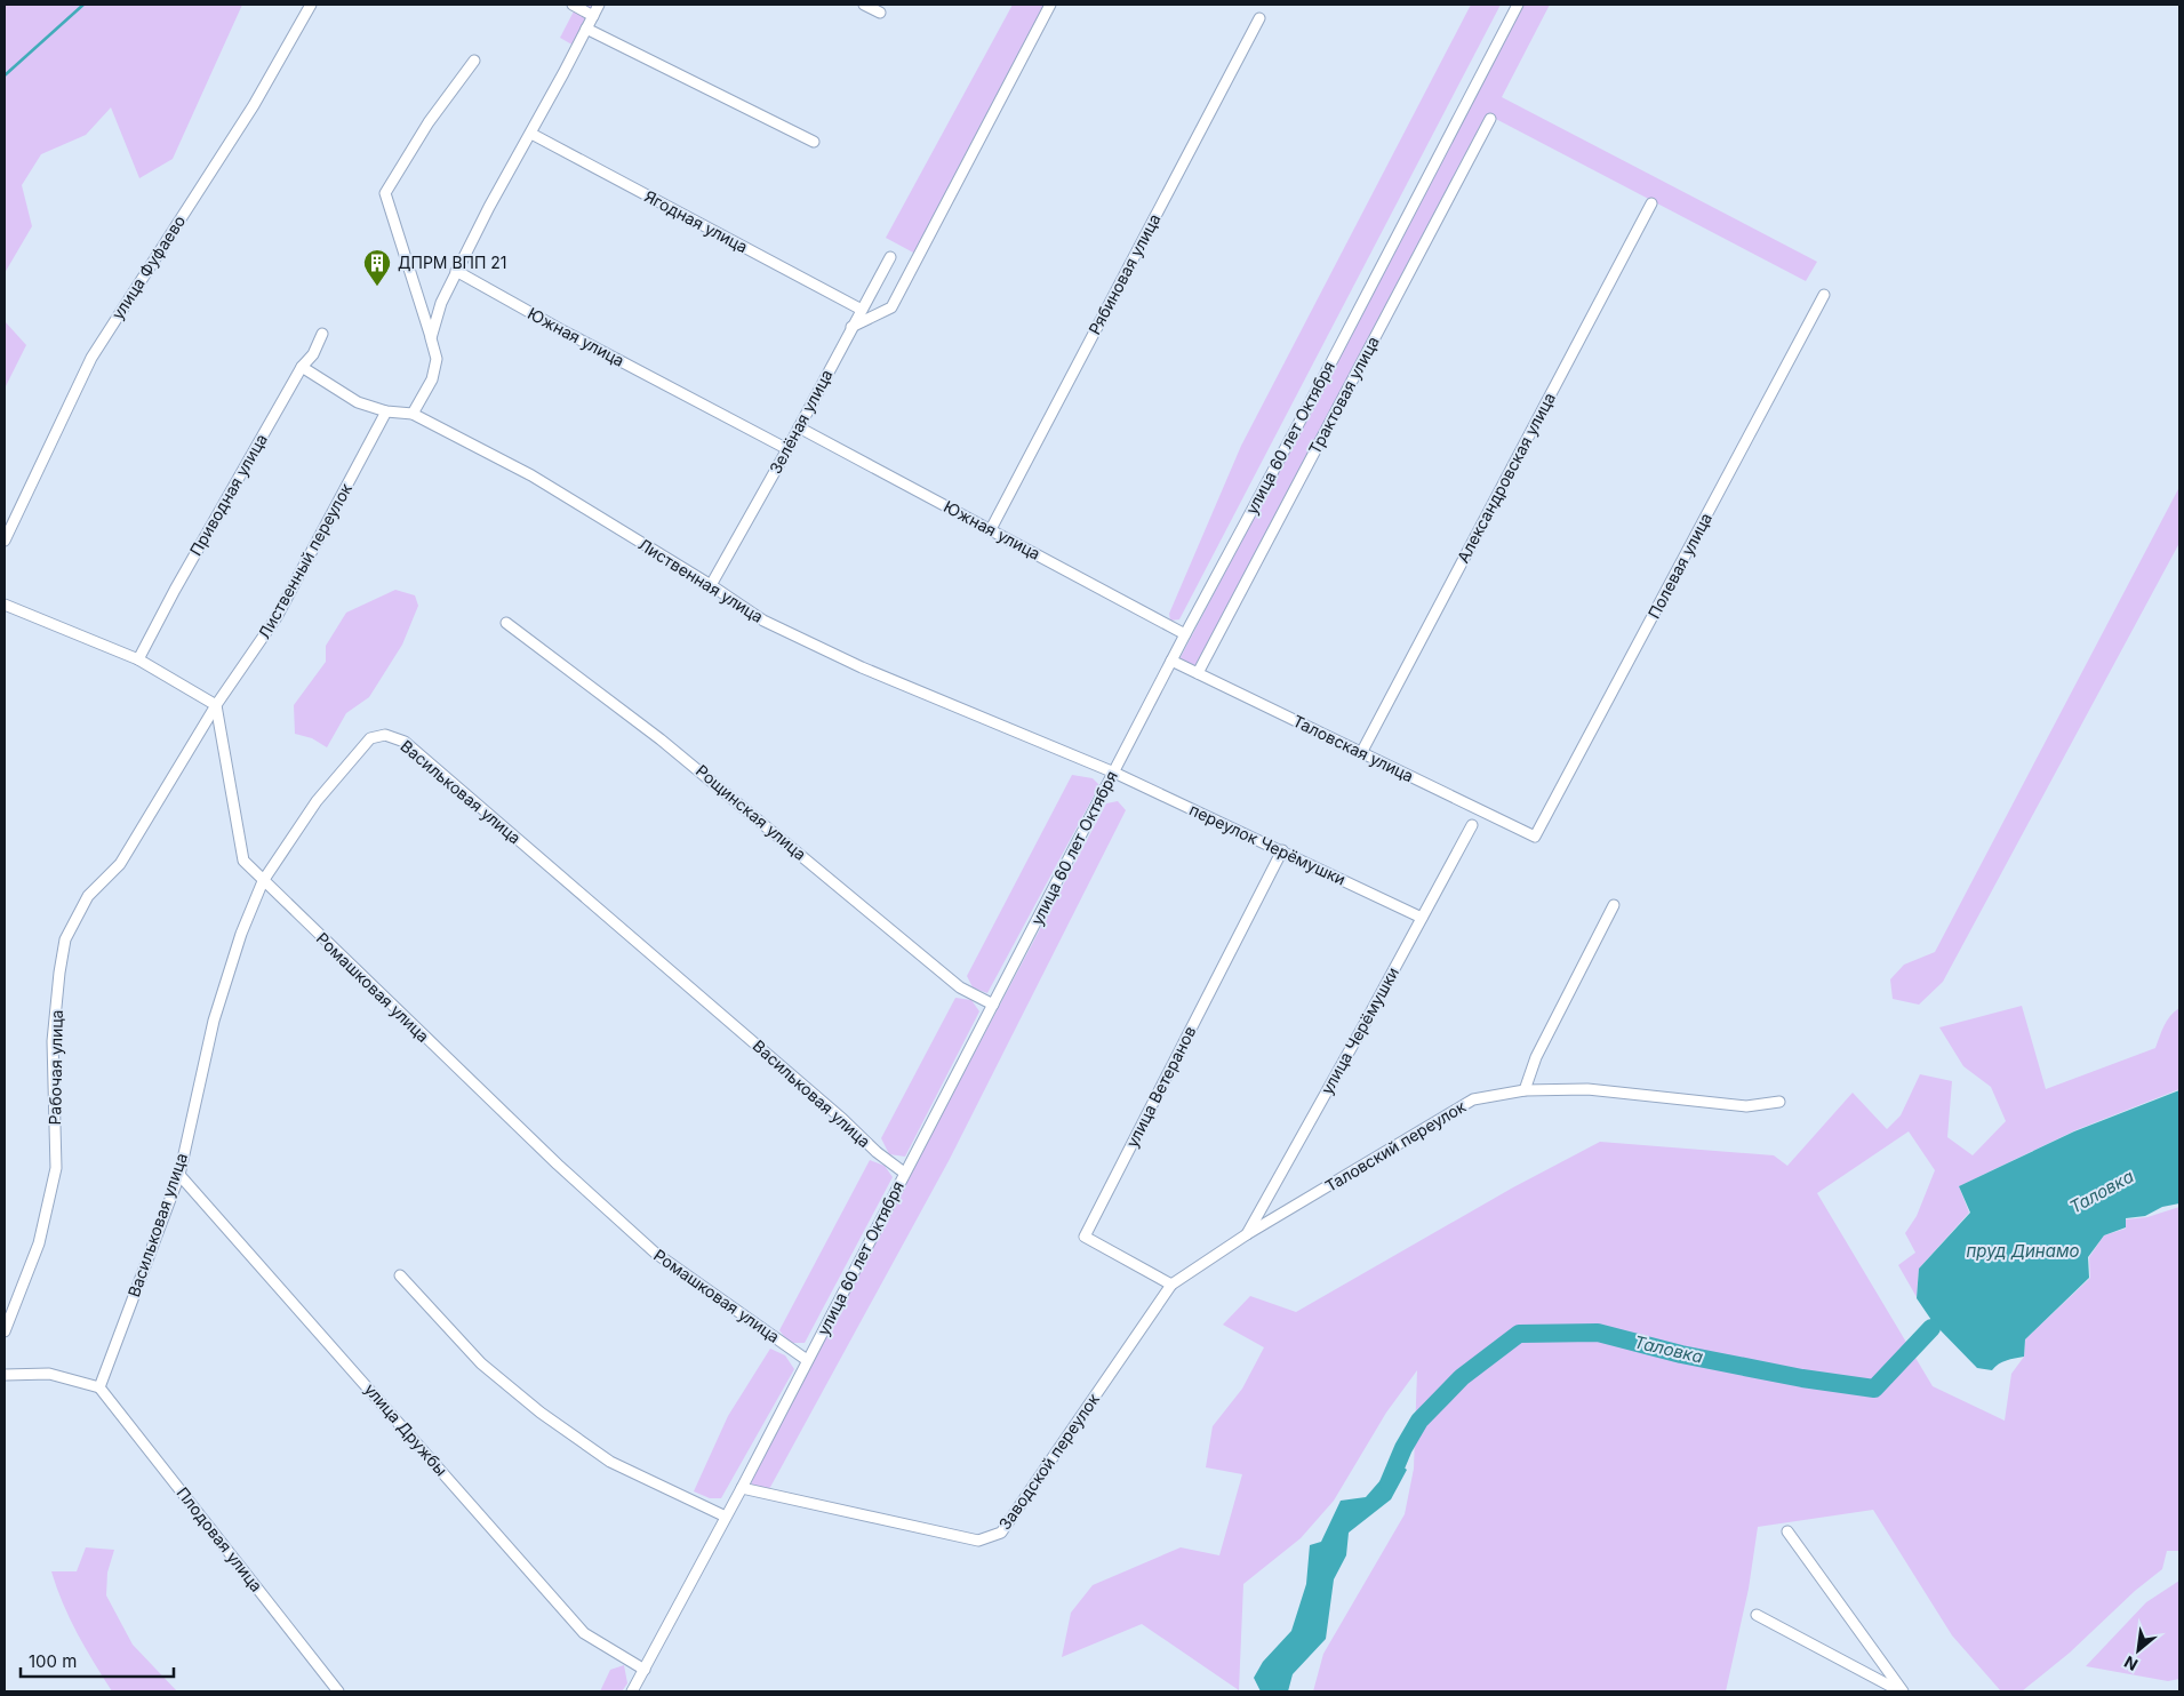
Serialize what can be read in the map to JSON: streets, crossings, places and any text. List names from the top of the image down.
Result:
{
  "streets": {
    "street": [
      "Ягодная улица",
      "улица Фуфаево",
      "Рябиновая улица",
      "Южная улица",
      "Трактовая улица",
      "Зелёная улица",
      "улица 60 лет Октября",
      "Александровская улица",
      "Приводная улица",
      "Лиственный переулок",
      "Полевая улица",
      "Лиственная улица",
      "Таловская улица",
      "Васильковая улица",
      "Рощинская улица",
      "переулок Черёмушки",
      "Ромашковая улица",
      "улица Черёмушки",
      "Рабочая улица",
      "улица Ветеранов",
      "Таловский переулок",
      "улица Дружбы",
      "Заводской переулок",
      "Плодовая улица"
    ]
  },
  "crossings": [
    ["Ягодная улица", "Зелёная улица"],
    ["Рябиновая улица", "Южная улица"],
    ["Южная улица", "Зелёная улица"],
    ["Южная улица", "улица 60 лет Октября"],
    ["Трактовая улица", "Таловская улица"],
    ["Зелёная улица", "Лиственная улица"],
    ["улица 60 лет Октября", "Лиственная улица"],
    ["улица 60 лет Октября", "Таловская улица"],
    ["улица 60 лет Октября", "Васильковая улица"],
    ["улица 60 лет Октября", "Рощинская улица"],
    ["улица 60 лет Октября", "переулок Черёмушки"],
    ["улица 60 лет Октября", "Ромашковая улица"],
    ["улица 60 лет Октября", "улица Дружбы"],
    ["улица 60 лет Октября", "Заводской переулок"],
    ["Александровская улица", "Таловская улица"],
    ["Приводная улица", "Лиственная улица"],
    ["Лиственный переулок", "Лиственная улица"],
    ["Лиственный переулок", "Ромашковая улица"],
    ["Лиственный переулок", "Рабочая улица"],
    ["Полевая улица", "Таловская улица"],
    ["Лиственная улица", "переулок Черёмушки"],
    ["Васильковая улица", "Ромашковая улица"],
    ["Васильковая улица", "улица Дружбы"],
    ["Васильковая улица", "Плодовая улица"],
    ["переулок Черёмушки", "улица Черёмушки"],
    ["переулок Черёмушки", "улица Ветеранов"],
    ["Ромашковая улица", "Рабочая улица"],
    ["улица Черёмушки", "Таловский переулок"],
    ["улица Ветеранов", "Таловский переулок"],
    ["улица Ветеранов", "Заводской переулок"],
    ["Таловский переулок", "Заводской переулок"]
  ],
  "water": ["Таловка", "пруд Динамо"],
  "places": {
    "building": ["ДПРМ ВПП 21"]
  },
  "scale_bar": "100 m",
  "north": "bottom left"
}
